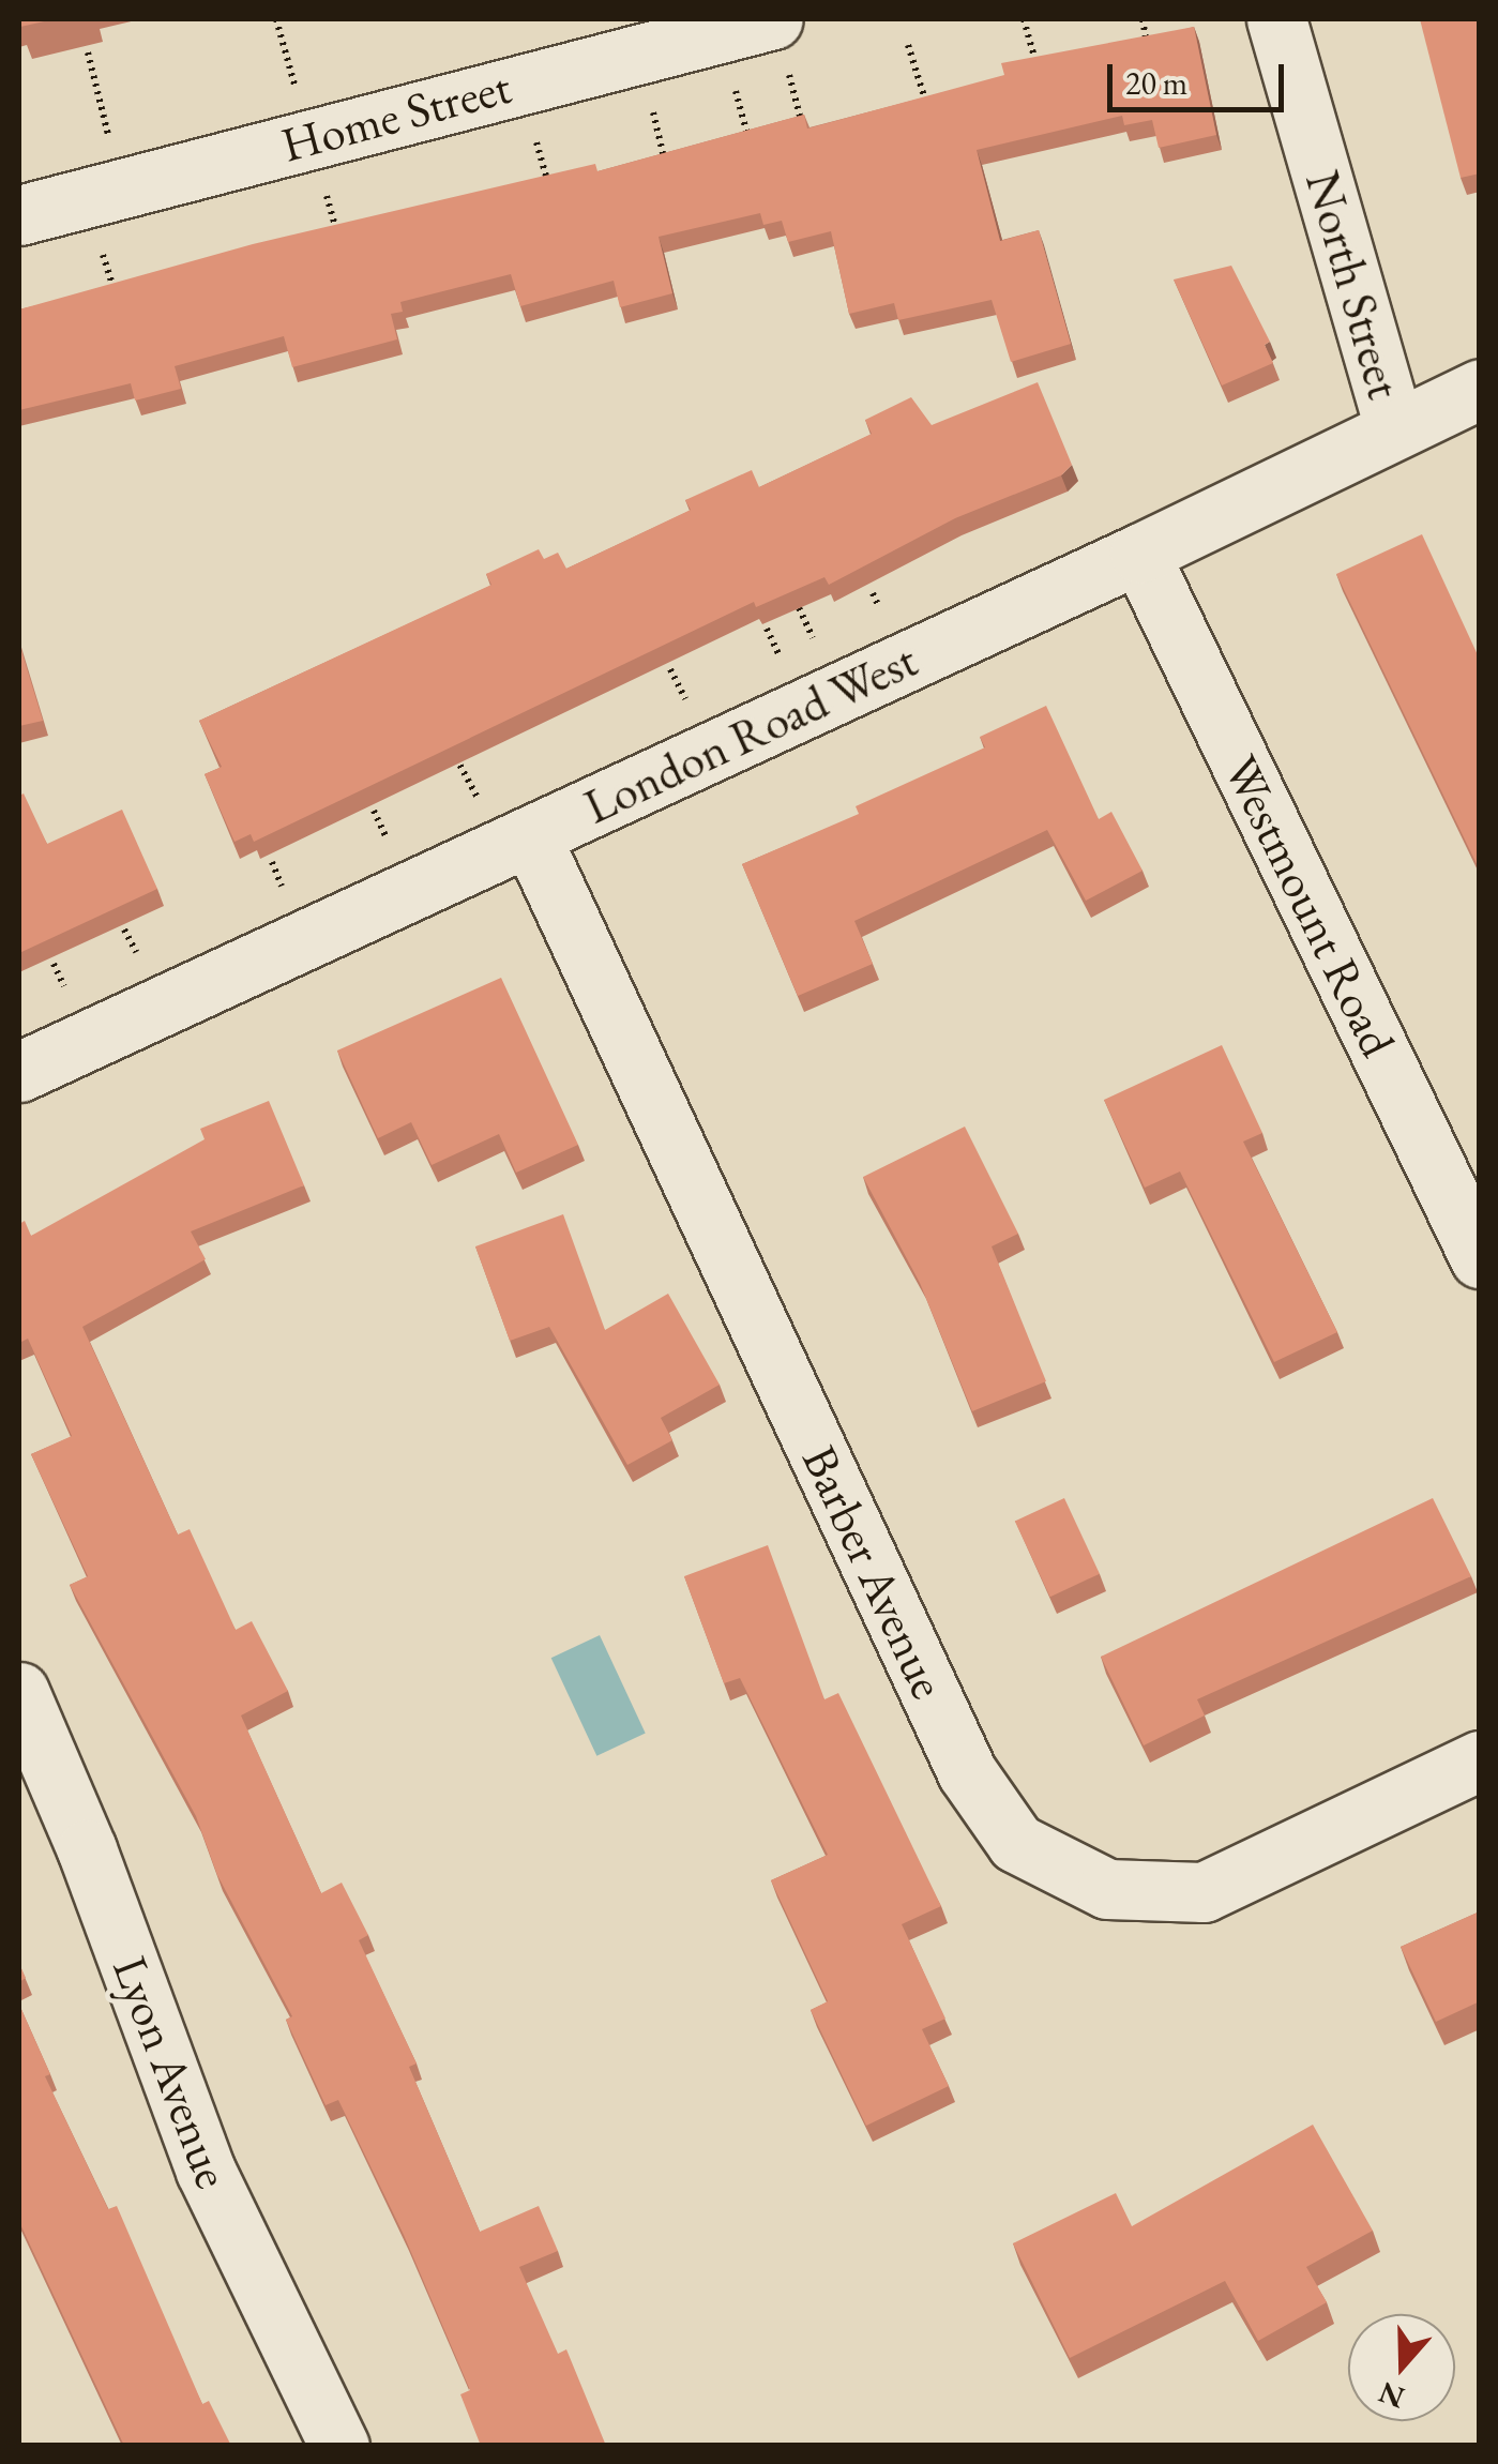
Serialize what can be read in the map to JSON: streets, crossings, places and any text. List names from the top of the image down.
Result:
{
  "streets": {
    "street": [
      "Home Street",
      "North Street",
      "London Road West",
      "Westmount Road",
      "Barber Avenue",
      "Lyon Avenue"
    ]
  },
  "crossings": [
    ["North Street", "London Road West"],
    ["London Road West", "Westmount Road"],
    ["London Road West", "Barber Avenue"]
  ],
  "scale_bar": "20 m",
  "north": "bottom"
}
